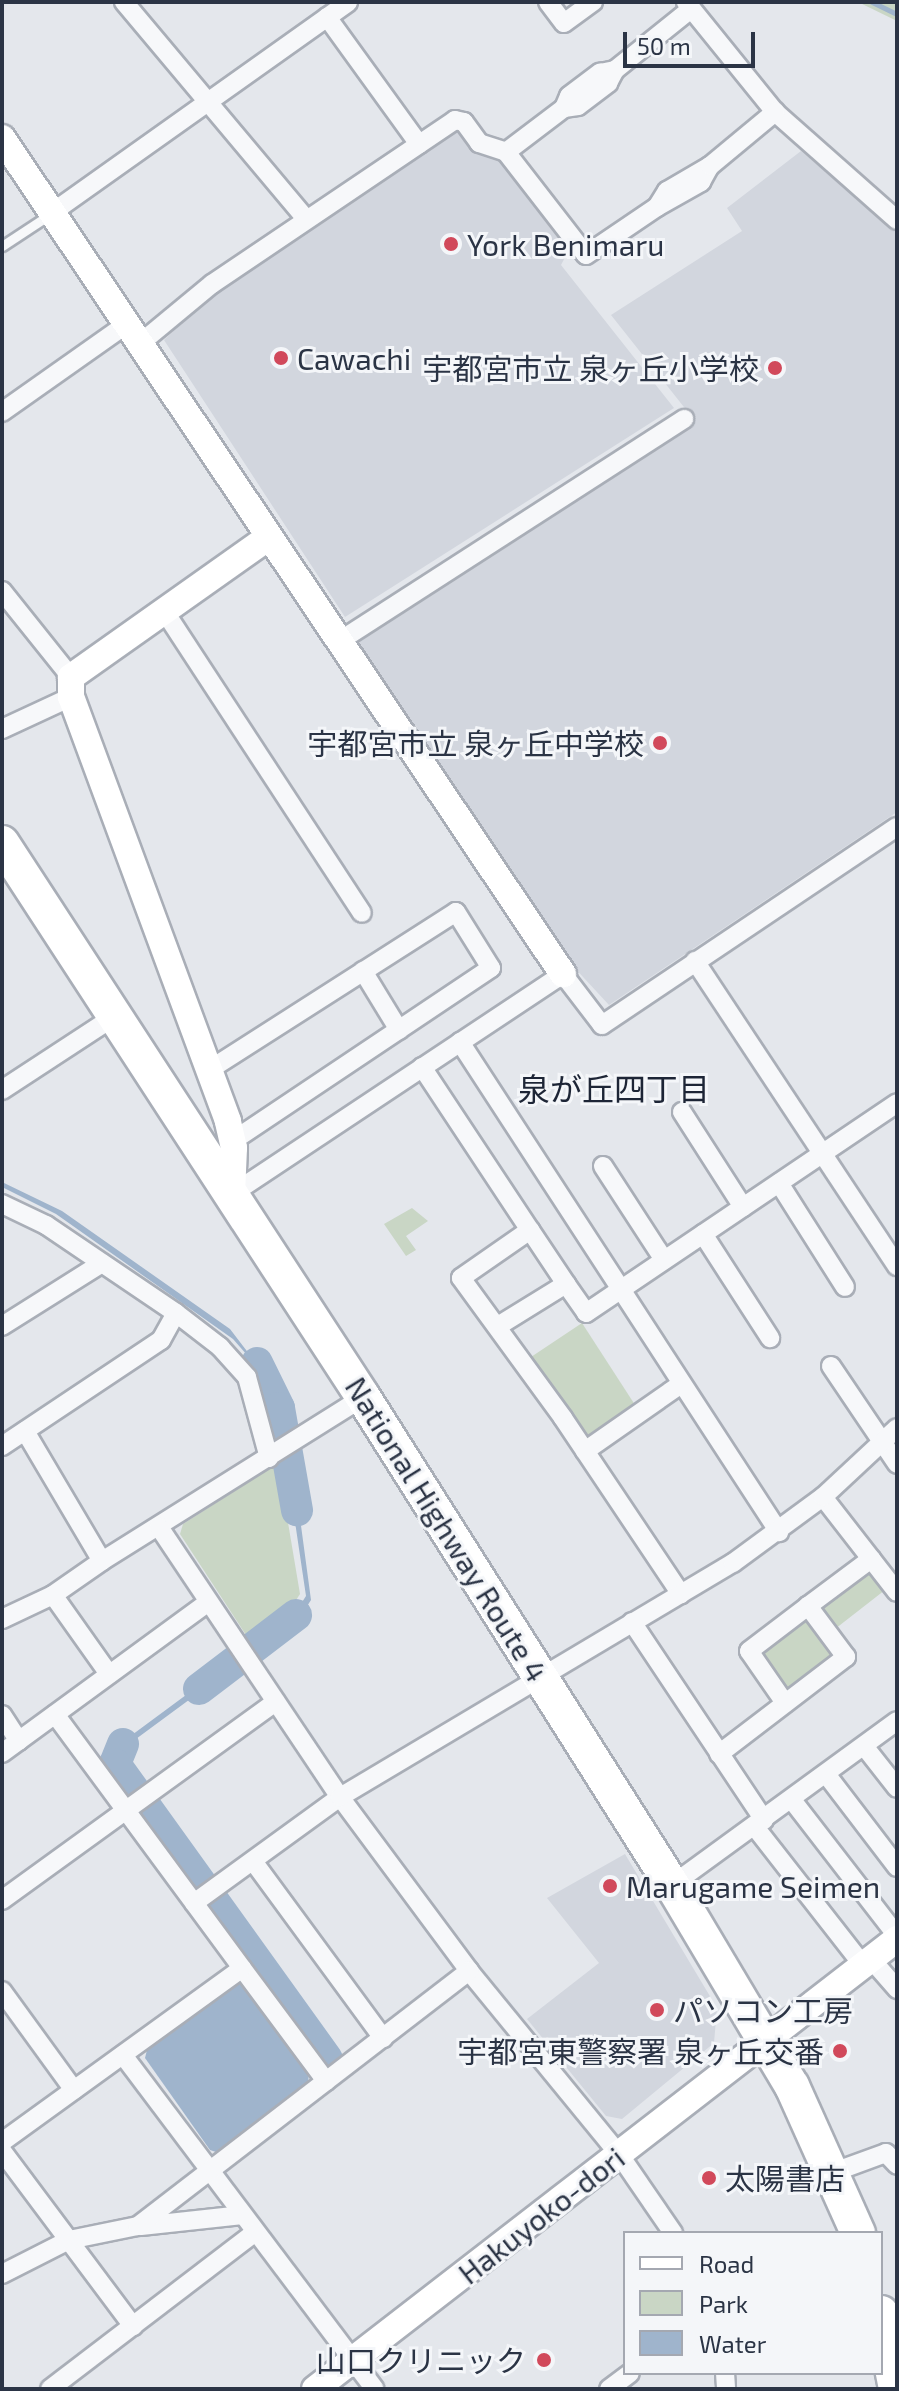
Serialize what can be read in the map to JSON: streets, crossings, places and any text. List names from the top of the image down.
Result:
{
  "streets": {
    "highway": ["National Highway Route 4"],
    "street": ["Hakuyoko-dori"]
  },
  "crossings": [
    ["National Highway Route 4", "Hakuyoko-dori"]
  ],
  "districts": ["泉が丘四丁目"],
  "places": [
    "York Benimaru",
    "Cawachi",
    "宇都宮市立 泉ヶ丘小学校",
    "宇都宮市立 泉ヶ丘中学校",
    "Marugame Seimen",
    "パソコン工房",
    "宇都宮東警察署 泉ヶ丘交番",
    "太陽書店",
    "山口クリニック"
  ],
  "legend": ["Road", "Park", "Water"],
  "scale_bar": "50 m"
}
